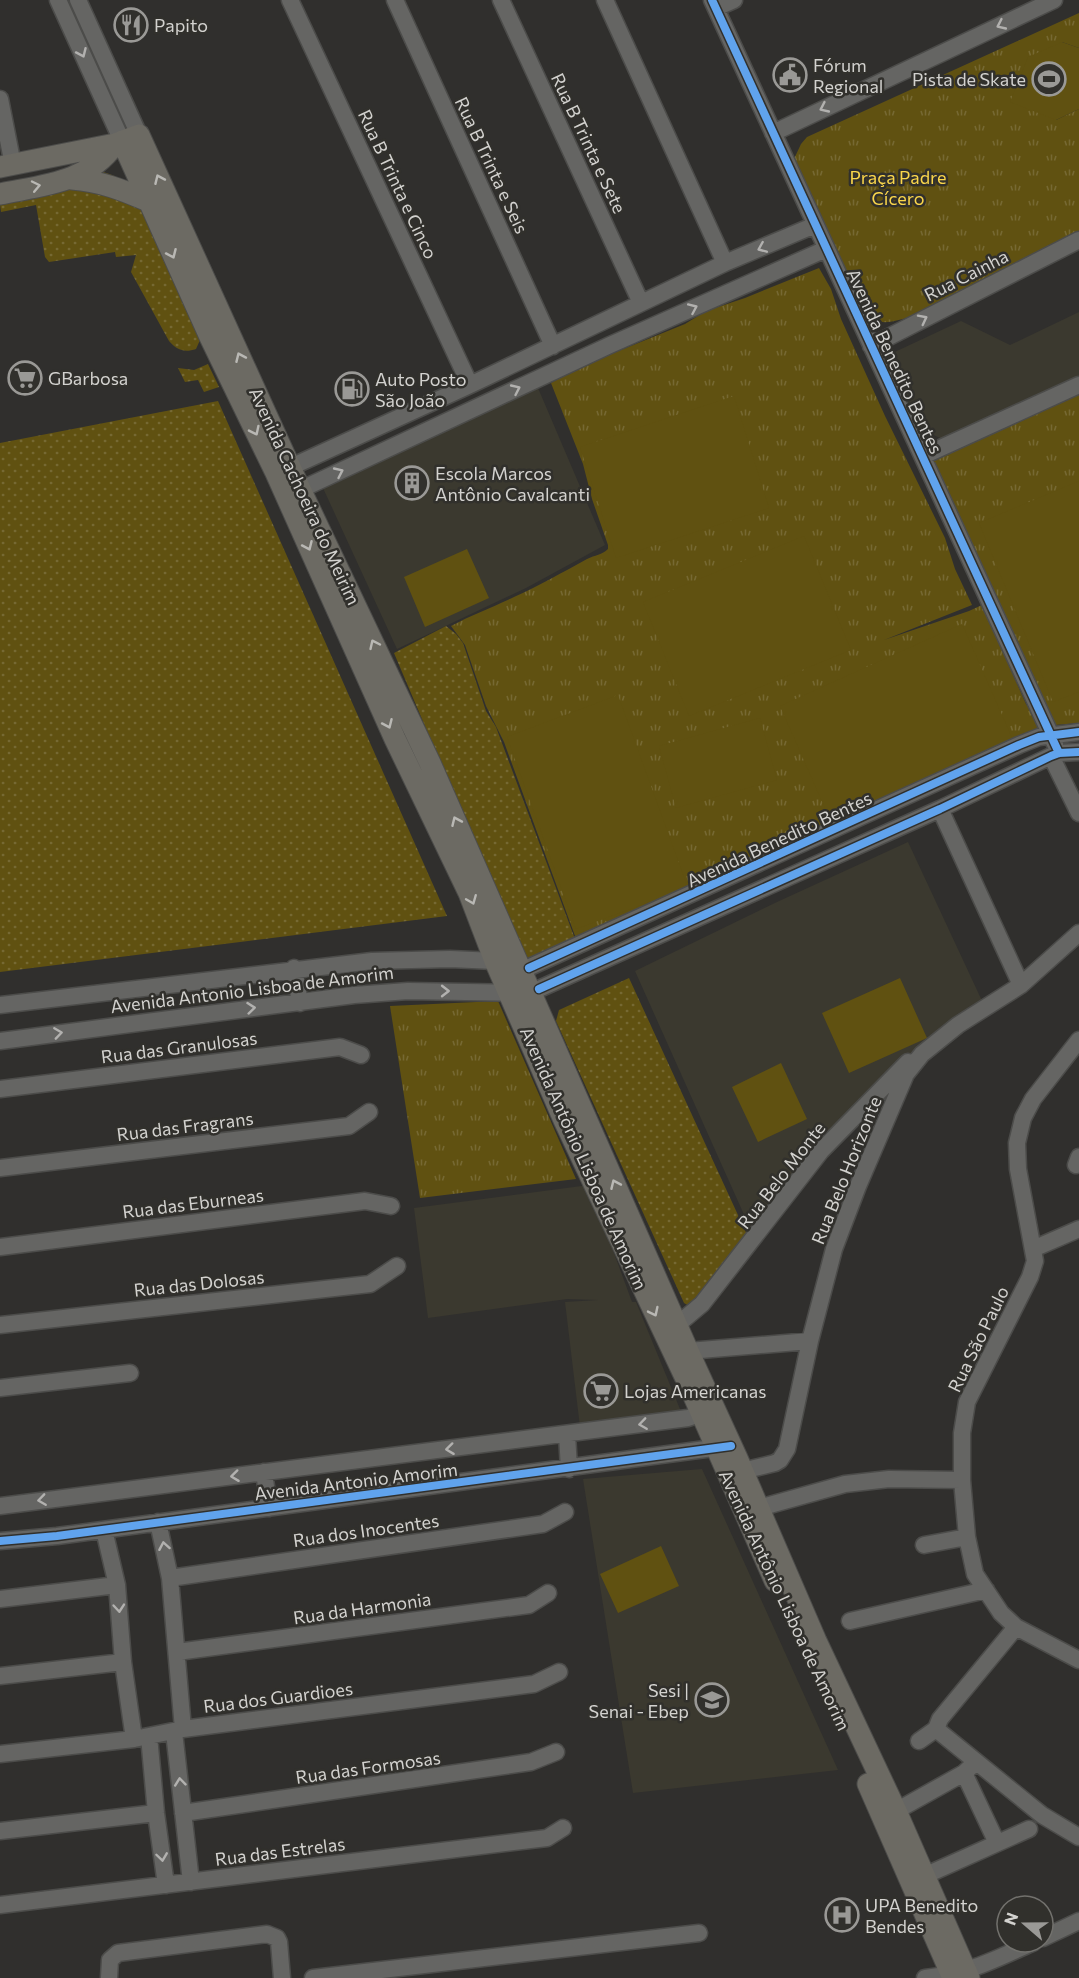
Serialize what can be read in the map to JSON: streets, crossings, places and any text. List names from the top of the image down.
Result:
{
  "streets": {
    "main road": ["Avenida Cachoeira do Meirim", "Avenida Antônio Lisboa de Amorim"],
    "street": [
      "Rua B Trinta e Sete",
      "Rua B Trinta e Seis",
      "Rua B Trinta e Cinco",
      "Rua Cainha",
      "Avenida Benedito Bentes",
      "Avenida Antonio Lisboa de Amorim",
      "Rua das Granulosas",
      "Rua das Fragrans",
      "Rua Belo Horizonte",
      "Rua Belo Monte",
      "Rua das Eburneas",
      "Rua das Dolosas",
      "Rua São Paulo",
      "Avenida Antonio Amorim",
      "Rua dos Inocentes",
      "Rua da Harmonia",
      "Rua dos Guardioes",
      "Rua das Formosas",
      "Rua das Estrelas"
    ]
  },
  "crossings": [
    ["Rua Cainha", "Avenida Benedito Bentes"],
    ["Avenida Benedito Bentes", "Avenida Cachoeira do Meirim"],
    ["Avenida Benedito Bentes", "Avenida Antonio Lisboa de Amorim"],
    ["Avenida Benedito Bentes", "Avenida Antônio Lisboa de Amorim"],
    ["Avenida Cachoeira do Meirim", "Avenida Antonio Lisboa de Amorim"],
    ["Avenida Cachoeira do Meirim", "Avenida Antônio Lisboa de Amorim"],
    ["Avenida Antonio Lisboa de Amorim", "Avenida Antônio Lisboa de Amorim"],
    ["Avenida Antônio Lisboa de Amorim", "Rua Belo Horizonte"],
    ["Avenida Antônio Lisboa de Amorim", "Rua Belo Monte"],
    ["Avenida Antônio Lisboa de Amorim", "Avenida Antonio Amorim"],
    ["Rua Belo Horizonte", "Rua Belo Monte"]
  ],
  "parks": ["Praça Padre Cícero"],
  "places": {
    "restaurant": ["Papito"],
    "public building": ["Fórum Regional"],
    "sports": ["Pista de Skate"],
    "supermarket": ["GBarbosa", "Lojas Americanas"],
    "fuel station": ["Auto Posto São João"],
    "building": ["Escola Marcos Antônio Cavalcanti"],
    "school or university": ["Sesi | Senai - Ebep"],
    "hospital": ["UPA Benedito Bendes"]
  },
  "north": "left"
}
